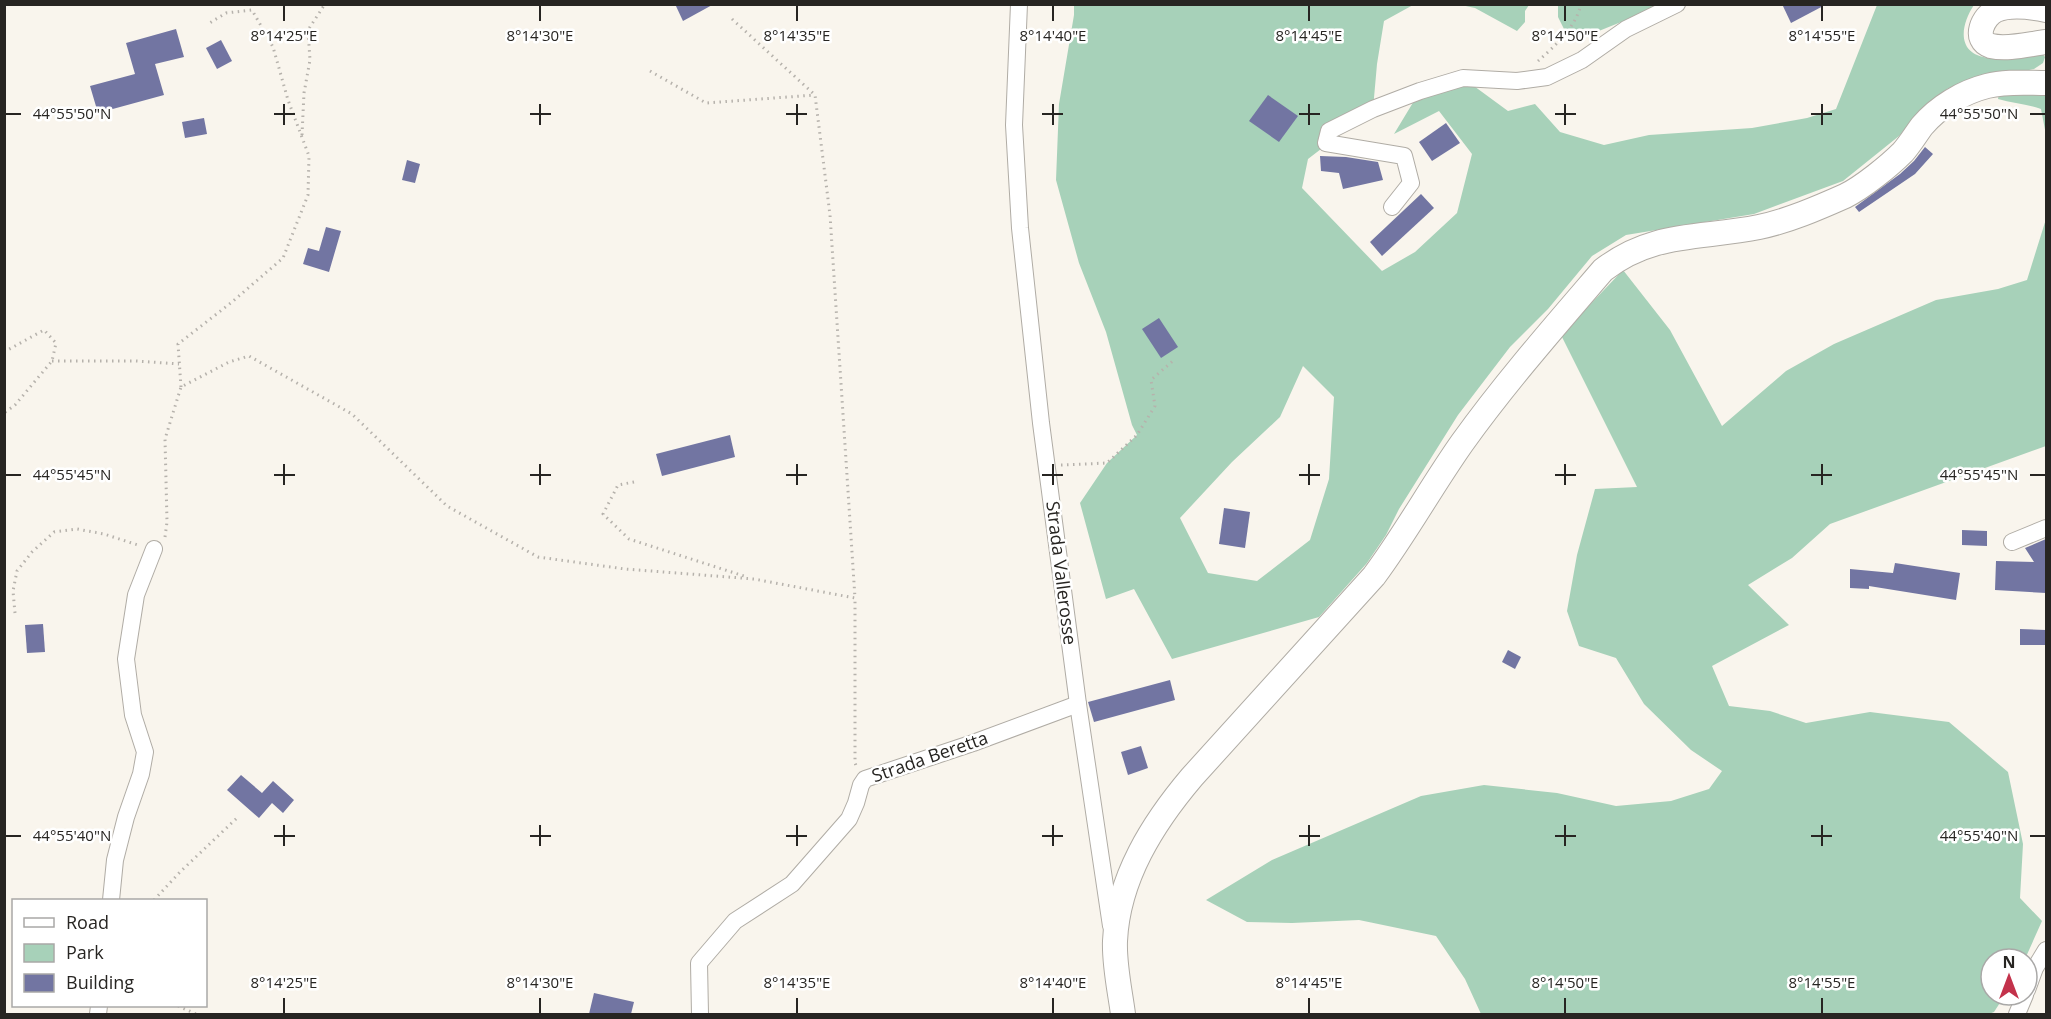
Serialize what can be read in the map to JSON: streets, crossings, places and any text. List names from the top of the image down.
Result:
{
  "streets": {
    "street": ["Strada Vallerosse", "Strada Beretta"]
  },
  "crossings": [
    ["Strada Vallerosse", "Strada Beretta"]
  ],
  "legend": ["Road", "Park", "Building"],
  "north": "top",
  "coordinates": [
    "8°14'25\"E",
    "8°14'30\"E",
    "8°14'35\"E",
    "8°14'40\"E",
    "8°14'45\"E",
    "8°14'50\"E",
    "8°14'55\"E",
    "44°55'50\"N",
    "44°55'45\"N",
    "44°55'40\"N"
  ]
}
